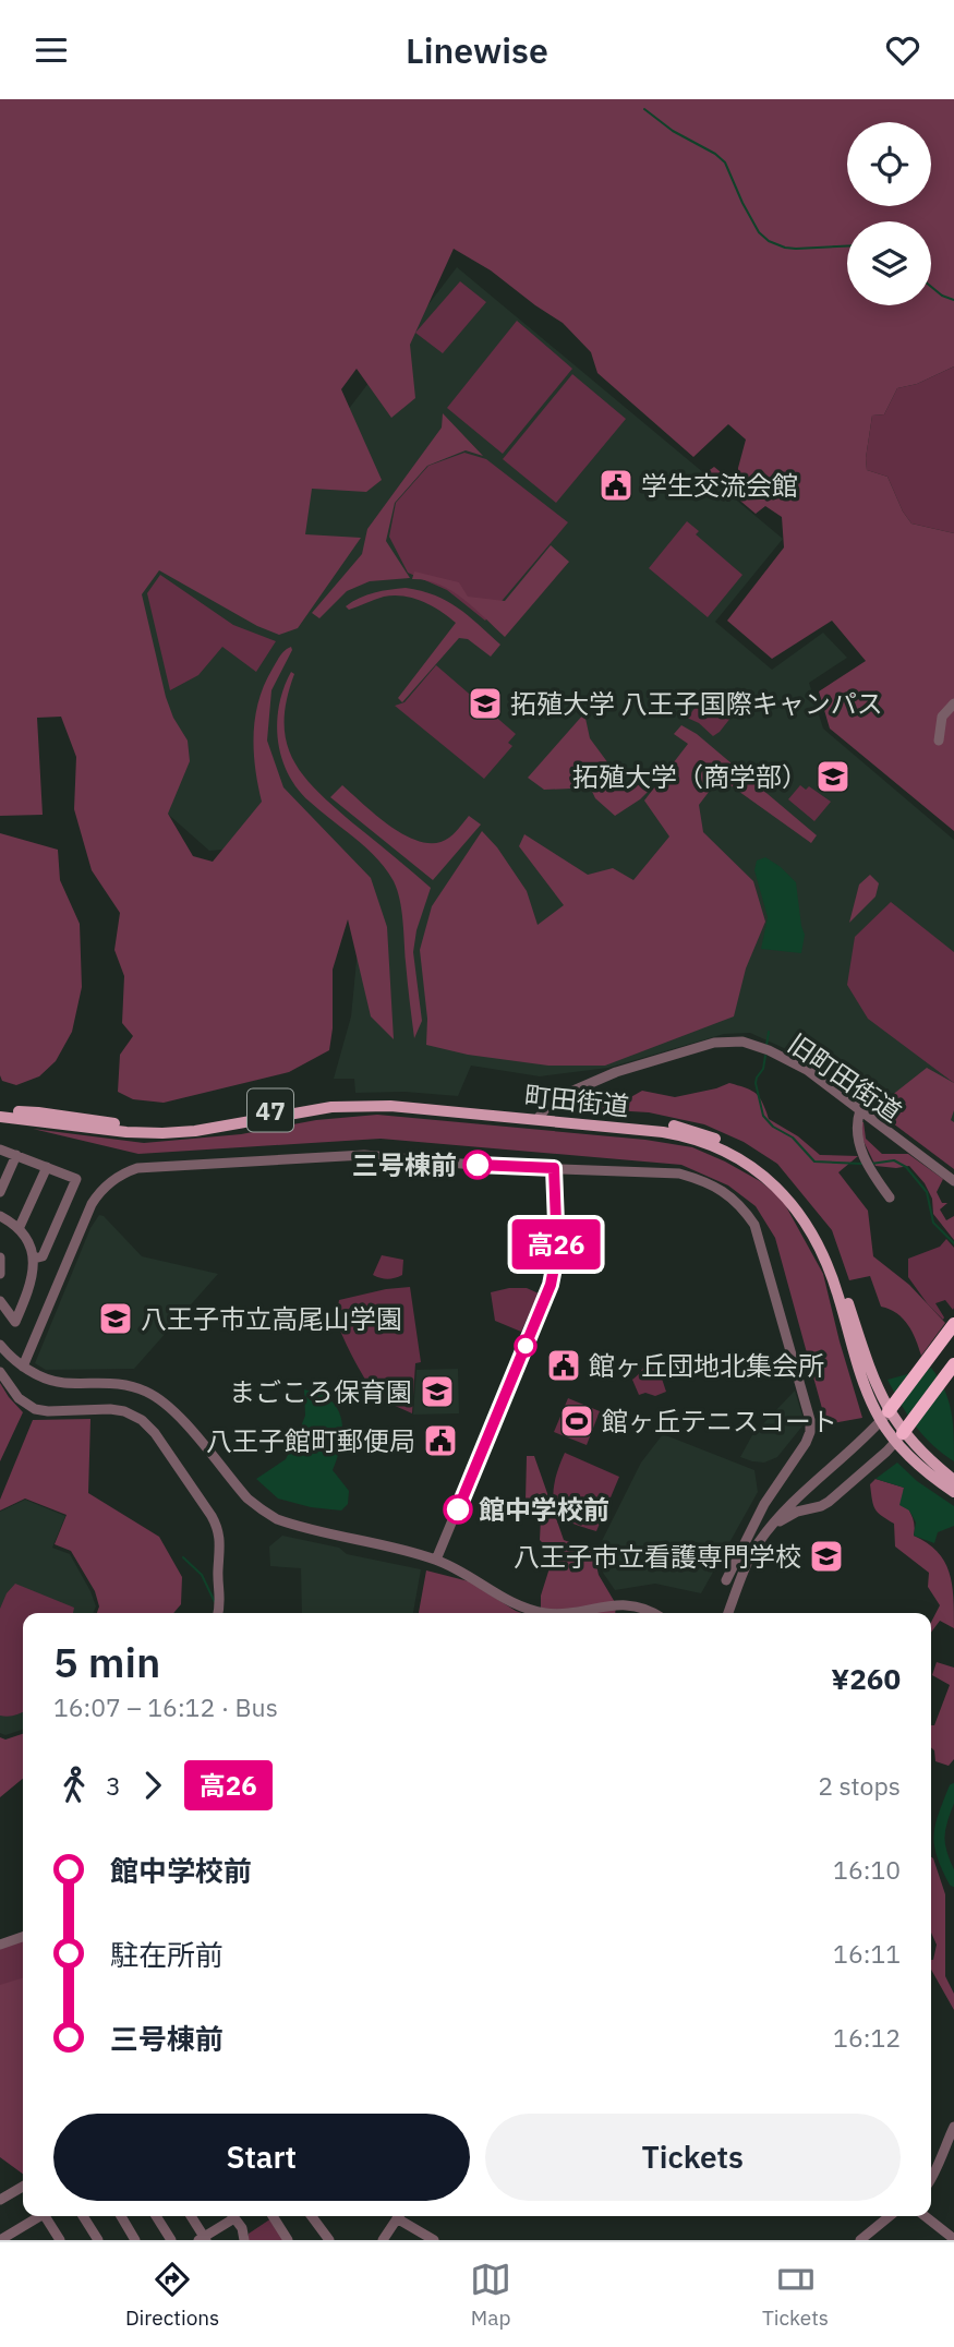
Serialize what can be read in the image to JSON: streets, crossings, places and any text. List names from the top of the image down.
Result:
{
  "streets": {
    "main road": ["町田街道", "47"],
    "street": ["旧町田街道"]
  },
  "crossings": [
    ["旧町田街道", "町田街道"]
  ],
  "places": {
    "public building": ["学生交流会館", "館ヶ丘団地北集会所", "八王子館町郵便局"],
    "school or university": [
      "拓殖大学 八王子国際キャンパス",
      "拓殖大学（商学部）",
      "八王子市立高尾山学園",
      "まごころ保育園",
      "八王子市立看護専門学校"
    ],
    "other": ["三号棟前", "館中学校前"],
    "sports": ["館ヶ丘テニスコート"]
  },
  "lines": ["bus line 高26"],
  "page": {
    "header": "Linewise",
    "on_map": "高26",
    "heading": ["5 min", "16:07 – 16:12 · Bus", "¥260"],
    "legs": ["3", "高26", "2 stops"],
    "list": [
      {
        "name": "館中学校前",
        "value": "16:10"
      },
      {
        "name": "駐在所前",
        "value": "16:11"
      },
      {
        "name": "三号棟前",
        "value": "16:12"
      }
    ],
    "buttons": ["Start", "Tickets"],
    "tabs": ["Directions", "Map", "Tickets"]
  }
}
